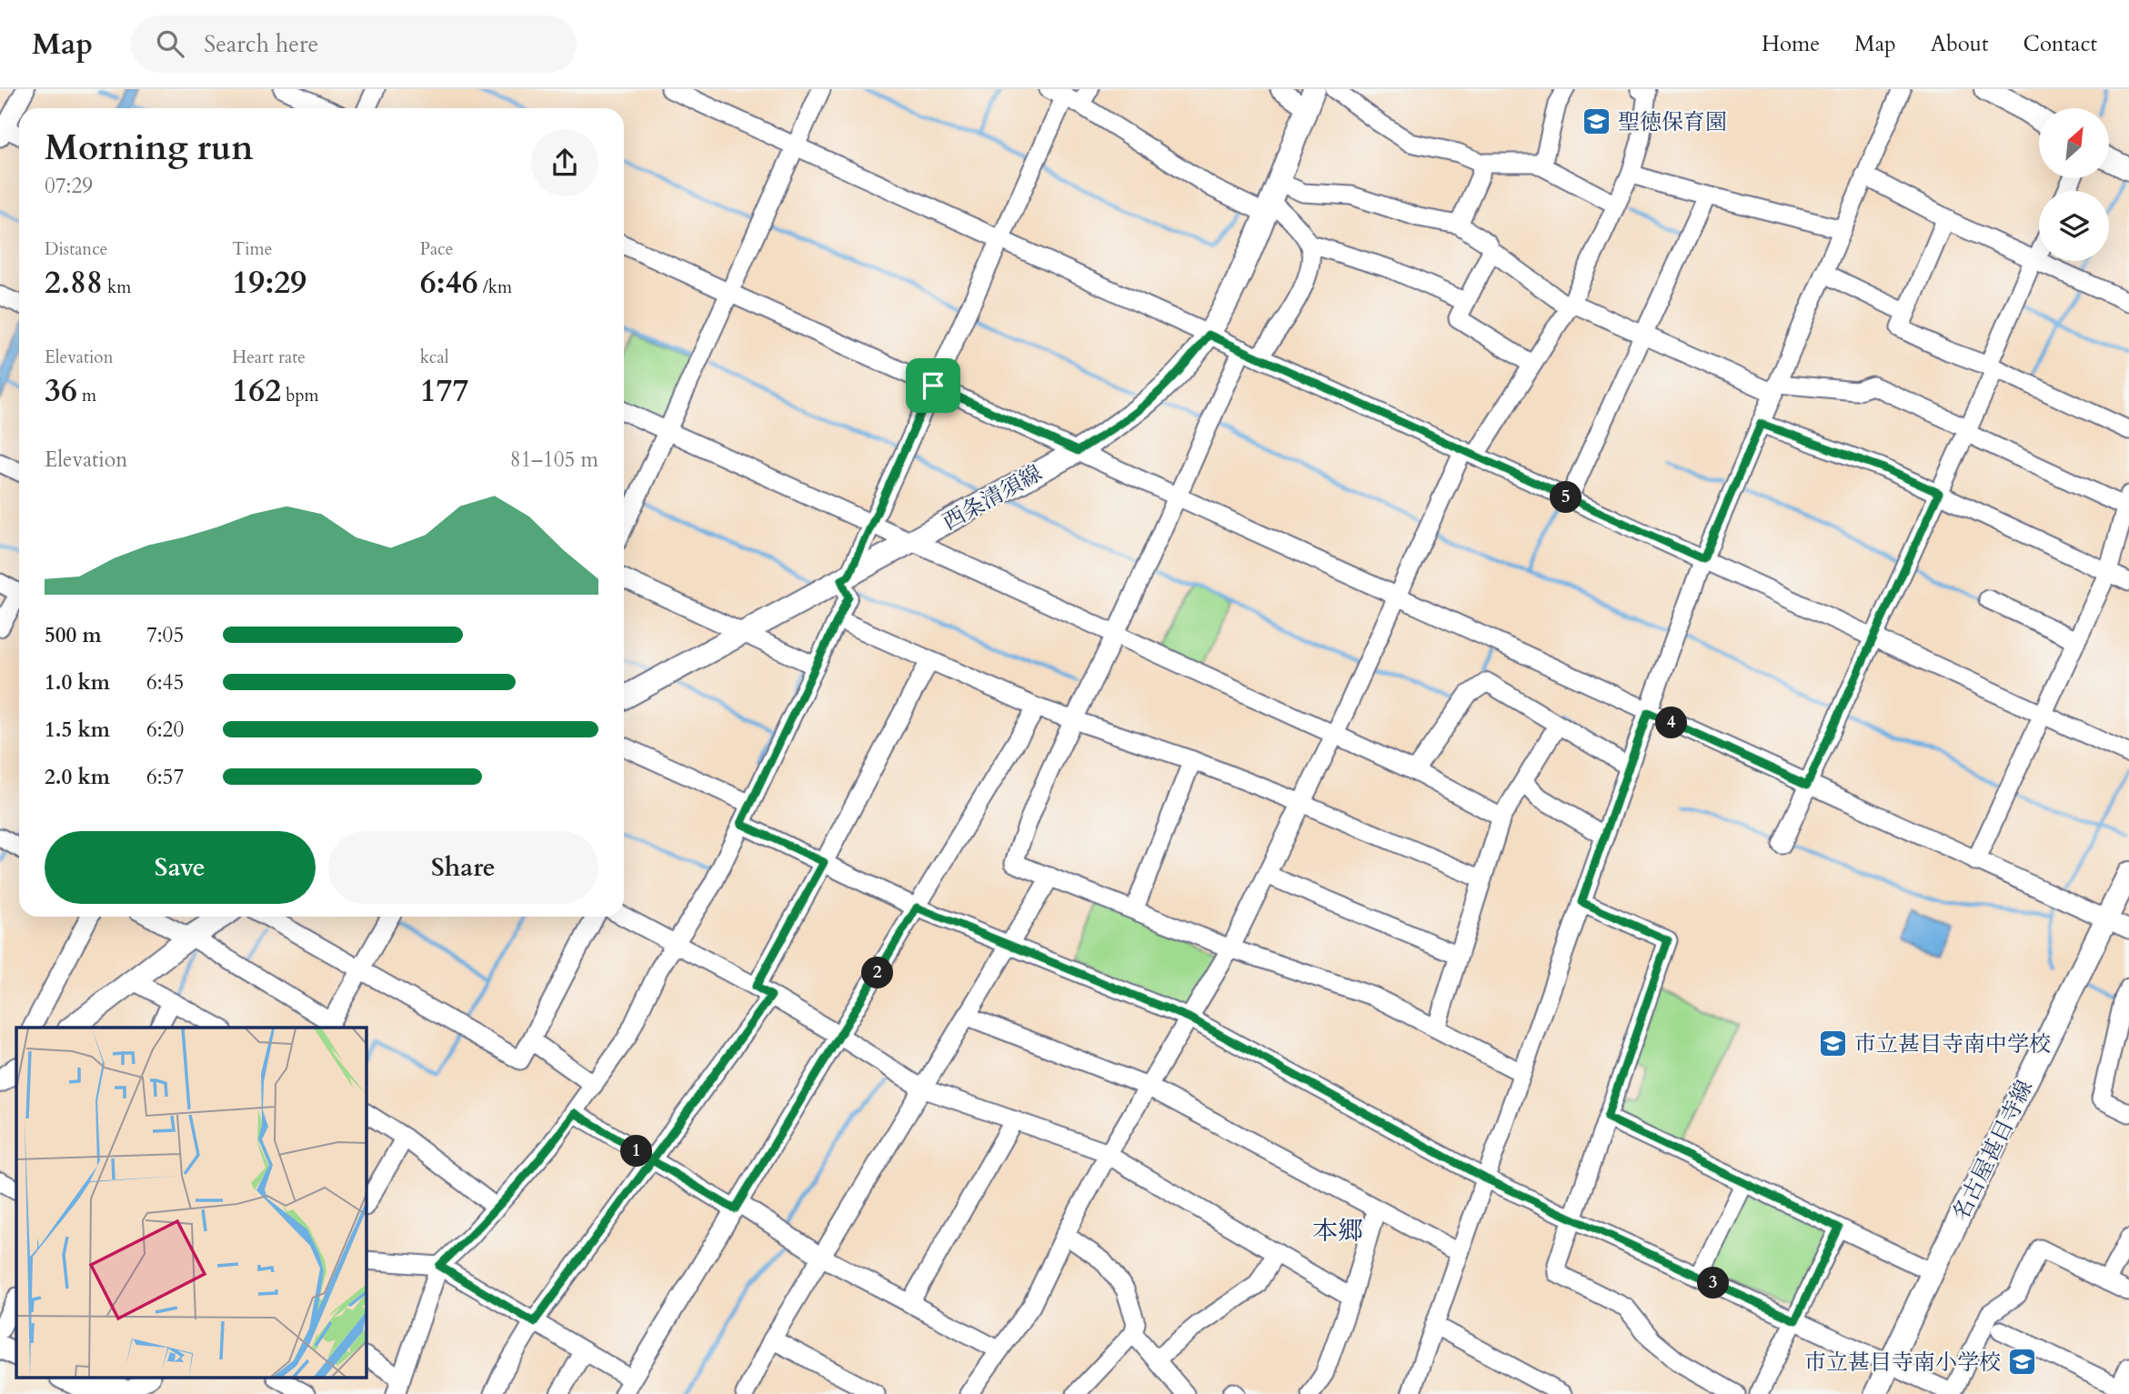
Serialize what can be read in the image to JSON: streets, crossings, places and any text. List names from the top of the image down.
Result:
{
  "streets": {
    "main road": ["西条清須線", "名古屋甚目寺線"]
  },
  "districts": ["本郷"],
  "places": {
    "school or university": ["聖徳保育園", "市立甚目寺南中学校", "市立甚目寺南小学校"]
  },
  "north": "top right",
  "page": {
    "header": "Map",
    "search": "Search here",
    "nav": [
      "Home",
      "Map",
      "About",
      "Contact"
    ],
    "heading": ["Morning run", "07:29"],
    "stats": [
      ["Distance", "2.88 km"],
      ["Time", "19:29"],
      ["Pace", "6:46 /km"],
      ["Elevation", "36 m"],
      ["Heart rate", "162 bpm"],
      ["kcal", "177"]
    ],
    "chart": ["Elevation", "81–105 m"],
    "pins": [
      "5",
      "4",
      "2",
      "1",
      "3"
    ],
    "list": [
      {
        "name": "500 m",
        "note": "7:05"
      },
      {
        "name": "1.0 km",
        "note": "6:45"
      },
      {
        "name": "1.5 km",
        "note": "6:20"
      },
      {
        "name": "2.0 km",
        "note": "6:57"
      }
    ],
    "buttons": ["Save", "Share"]
  }
}
